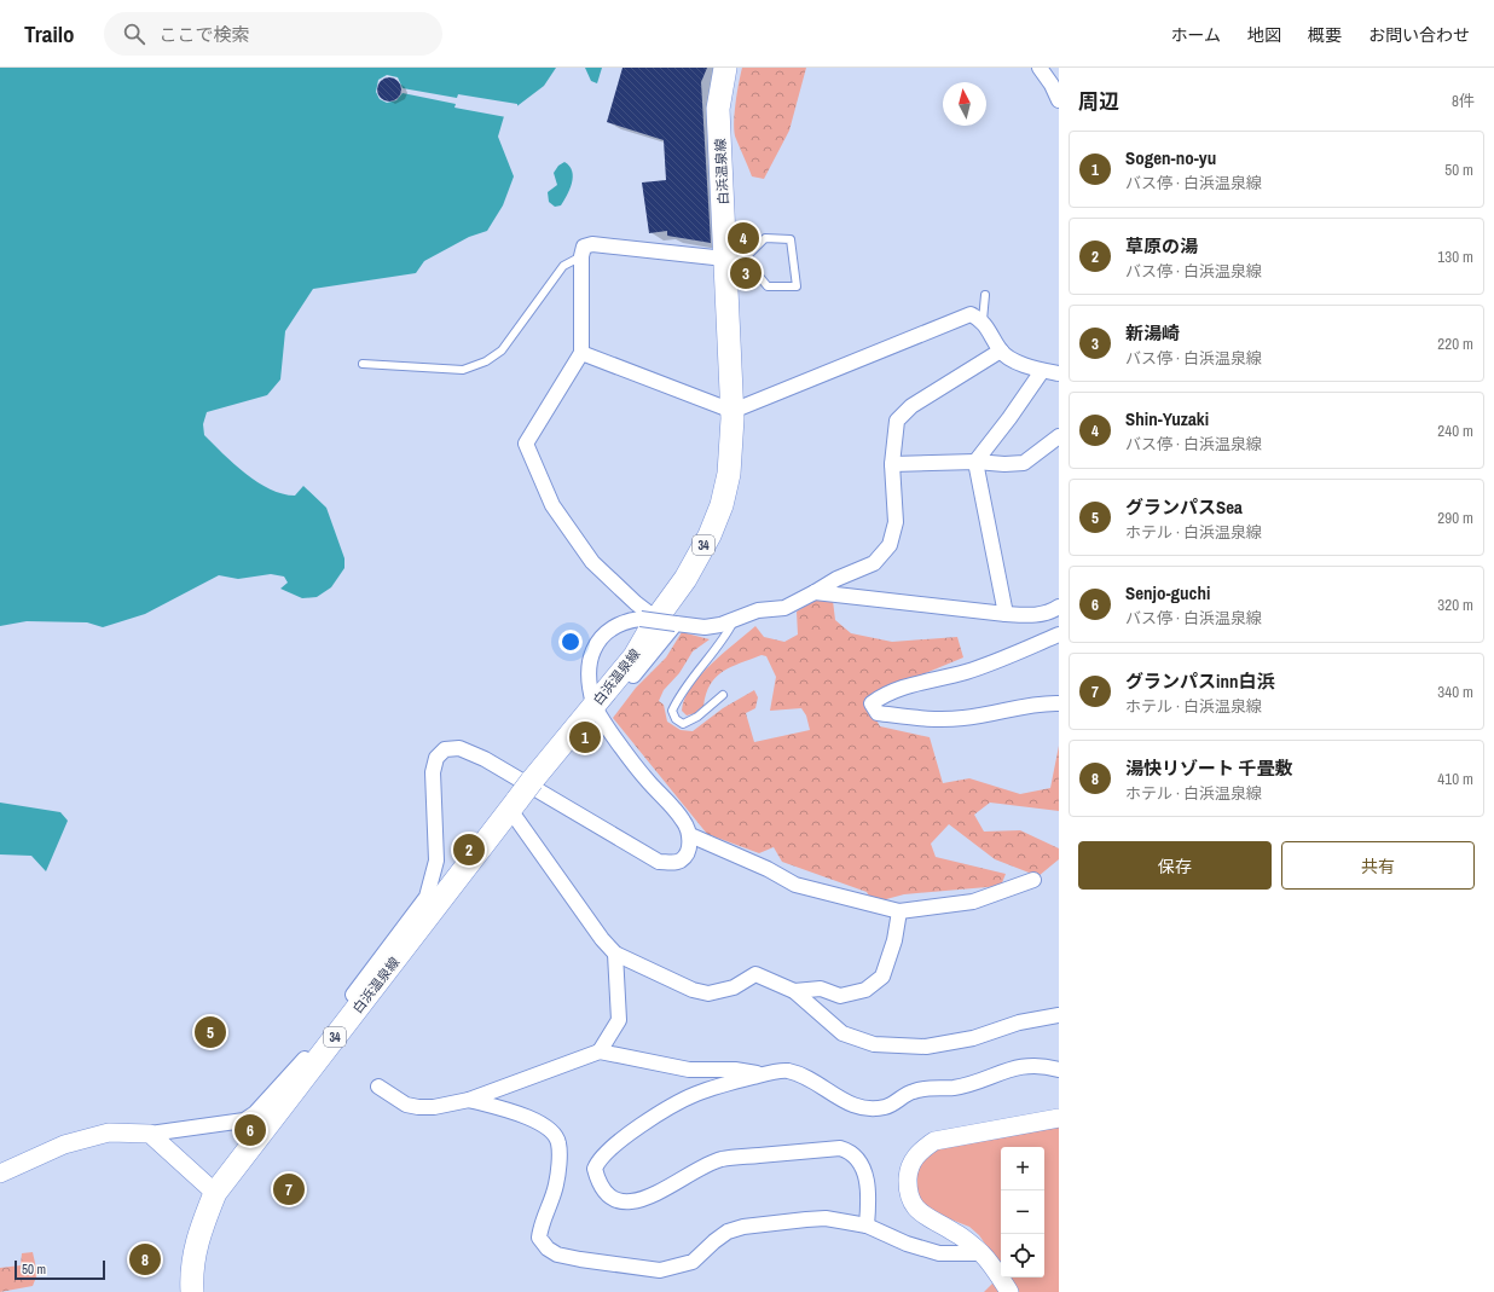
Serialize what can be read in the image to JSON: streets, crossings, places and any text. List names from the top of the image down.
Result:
{
  "streets": {
    "main road": ["白浜温泉線", "34"]
  },
  "scale_bar": "50 m",
  "north": "top",
  "page": {
    "header": "Trailo",
    "search": "ここで検索",
    "nav": [
      "ホーム",
      "地図",
      "概要",
      "お問い合わせ"
    ],
    "heading": ["周辺", "8件"],
    "list": [
      {
        "mark": "1",
        "name": "Sogen-no-yu",
        "note": "バス停 · 白浜温泉線",
        "value": "50 m"
      },
      {
        "mark": "2",
        "name": "草原の湯",
        "note": "バス停 · 白浜温泉線",
        "value": "130 m"
      },
      {
        "mark": "3",
        "name": "新湯崎",
        "note": "バス停 · 白浜温泉線",
        "value": "220 m"
      },
      {
        "mark": "4",
        "name": "Shin-Yuzaki",
        "note": "バス停 · 白浜温泉線",
        "value": "240 m"
      },
      {
        "mark": "5",
        "name": "グランパスSea",
        "note": "ホテル · 白浜温泉線",
        "value": "290 m"
      },
      {
        "mark": "6",
        "name": "Senjo-guchi",
        "note": "バス停 · 白浜温泉線",
        "value": "320 m"
      },
      {
        "mark": "7",
        "name": "グランパスinn白浜",
        "note": "ホテル · 白浜温泉線",
        "value": "340 m"
      },
      {
        "mark": "8",
        "name": "湯快リゾート 千畳敷",
        "note": "ホテル · 白浜温泉線",
        "value": "410 m"
      }
    ],
    "pins": [
      "4",
      "3",
      "1",
      "2",
      "5",
      "6",
      "7",
      "8"
    ],
    "buttons": ["保存", "共有"],
    "map_buttons": ["+", "−"],
    "scale": "50 m"
  }
}
